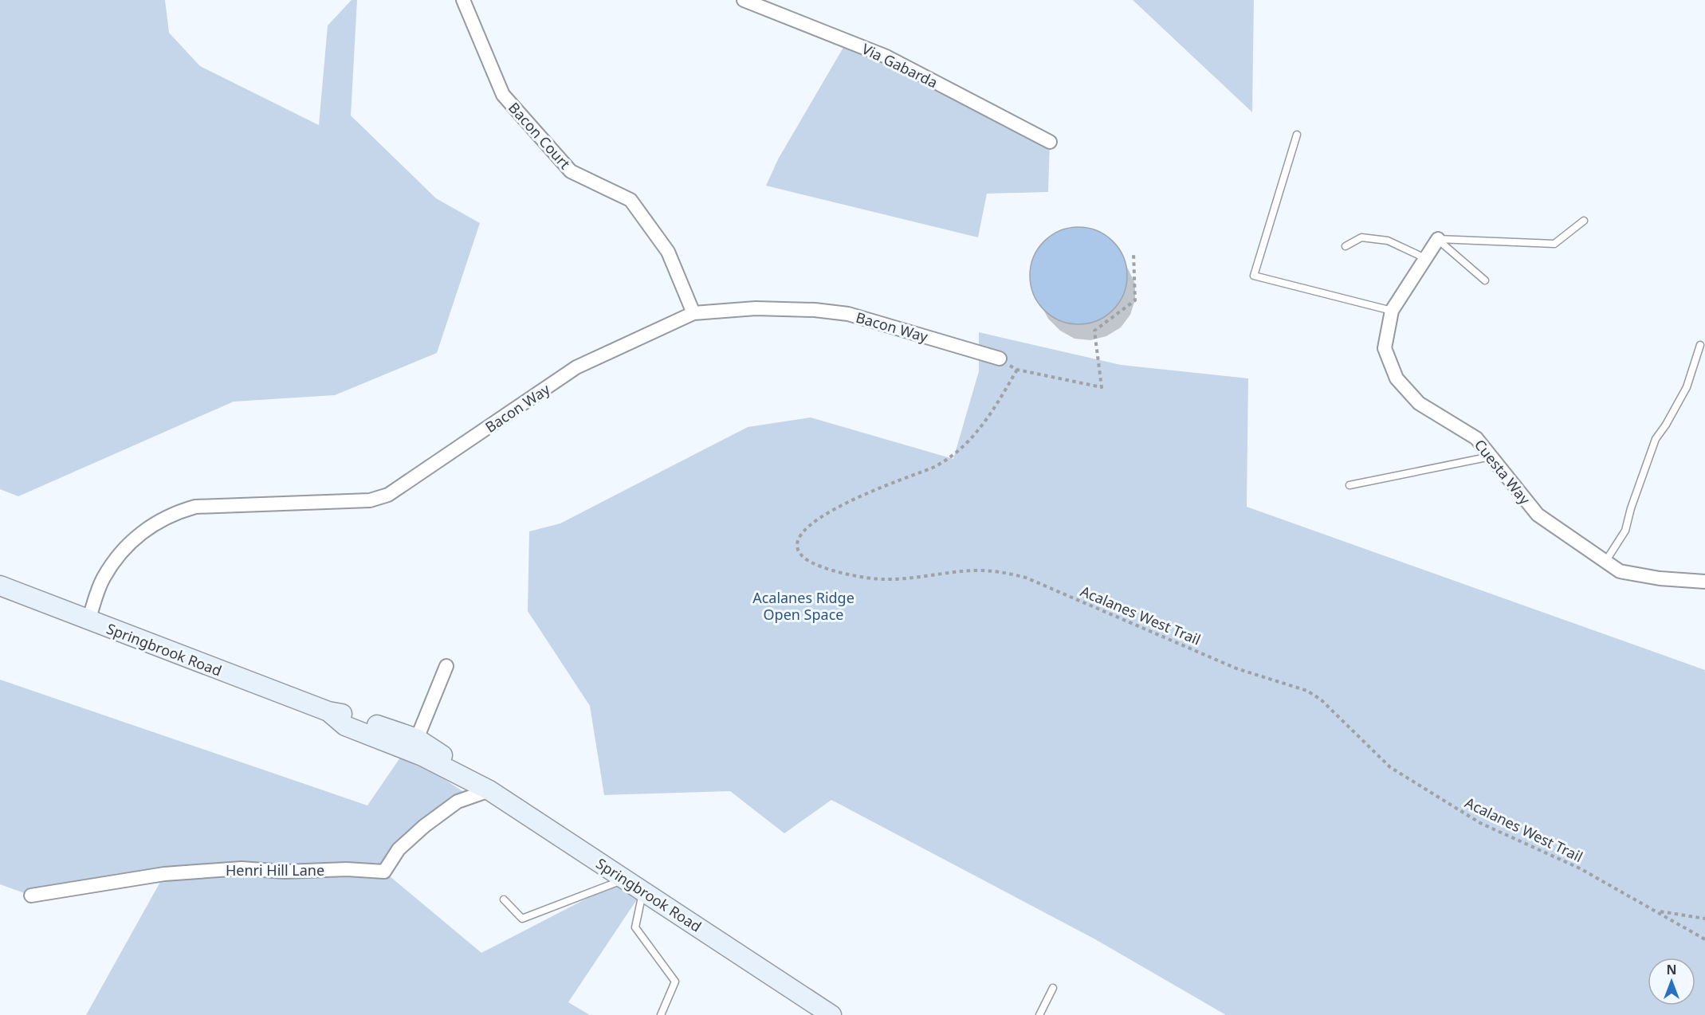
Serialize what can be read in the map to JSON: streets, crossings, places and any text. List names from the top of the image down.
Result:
{
  "streets": {
    "street": [
      "Via Gabarda",
      "Bacon Court",
      "Bacon Way",
      "Cuesta Way",
      "Springbrook Road",
      "Henri Hill Lane"
    ],
    "path": ["Acalanes West Trail"]
  },
  "crossings": [
    ["Bacon Court", "Bacon Way"],
    ["Bacon Way", "Springbrook Road"],
    ["Springbrook Road", "Henri Hill Lane"]
  ],
  "parks": ["Acalanes Ridge Open Space"],
  "north": "top"
}
